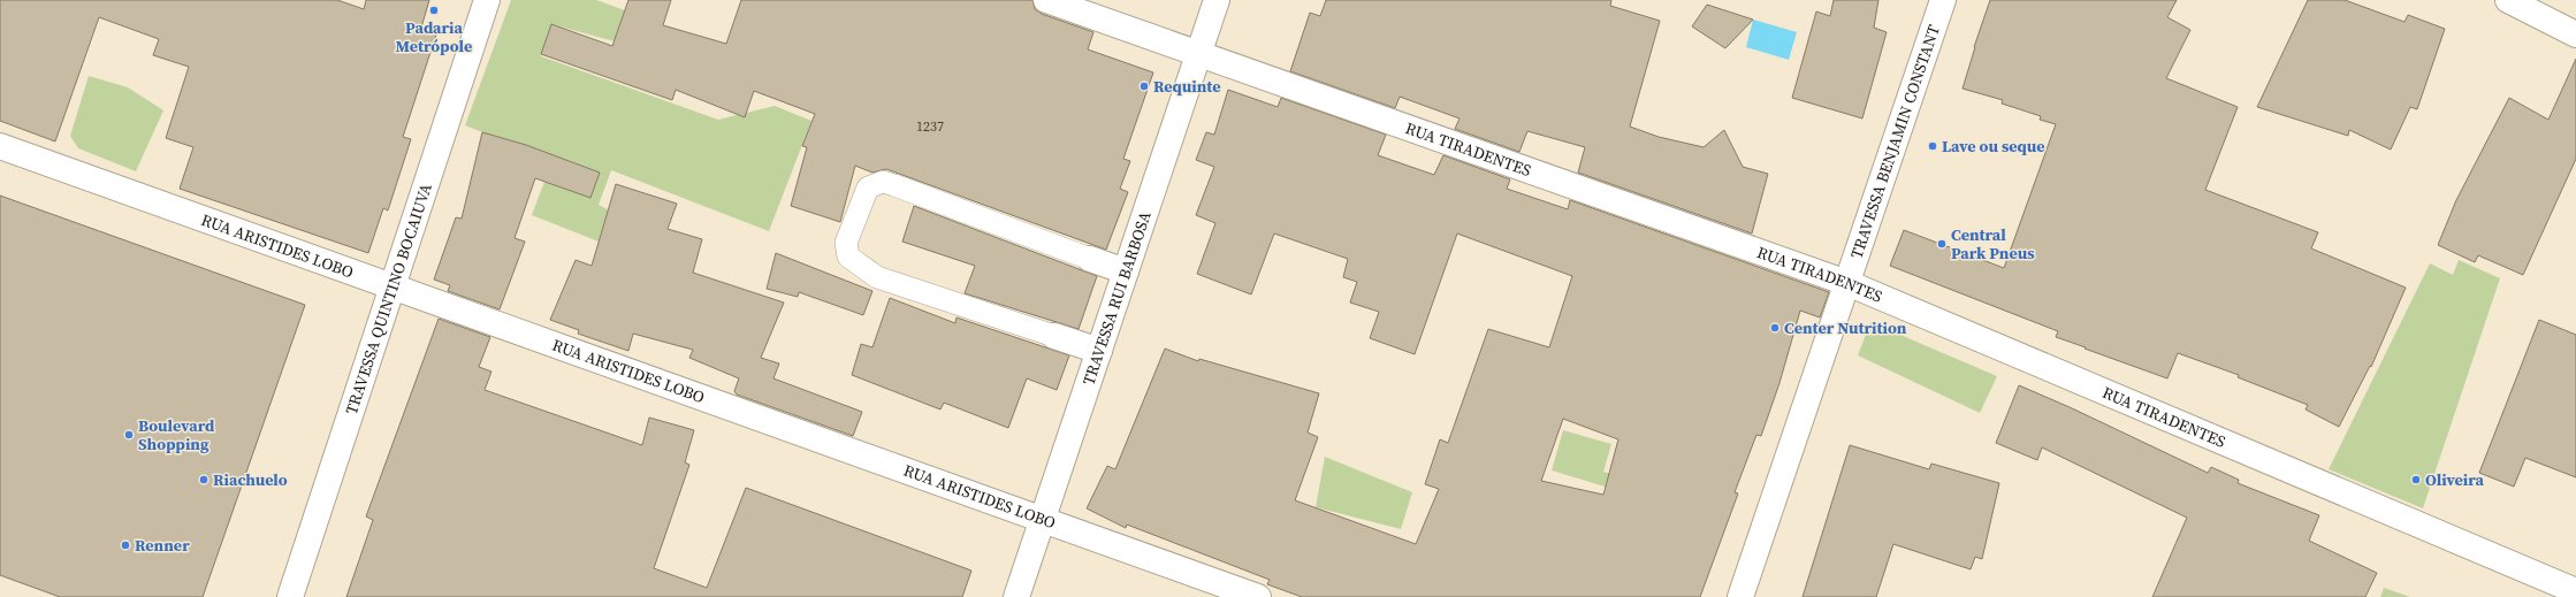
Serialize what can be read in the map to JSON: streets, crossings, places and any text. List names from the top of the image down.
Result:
{
  "streets": {
    "street": [
      "TRAVESSA BENJAMIN CONSTANT",
      "RUA TIRADENTES",
      "RUA ARISTIDES LOBO",
      "TRAVESSA QUINTINO BOCAIUVA",
      "TRAVESSA RUI BARBOSA"
    ]
  },
  "crossings": [
    ["TRAVESSA BENJAMIN CONSTANT", "RUA TIRADENTES"],
    ["RUA TIRADENTES", "TRAVESSA RUI BARBOSA"],
    ["RUA ARISTIDES LOBO", "TRAVESSA QUINTINO BOCAIUVA"],
    ["RUA ARISTIDES LOBO", "TRAVESSA RUI BARBOSA"]
  ],
  "places": [
    "Padaria Metrópole",
    "Requinte",
    "Lave ou seque",
    "Central Park Pneus",
    "Center Nutrition",
    "Boulevard Shopping",
    "Riachuelo",
    "Oliveira",
    "Renner"
  ],
  "house_numbers": ["1237"]
}
